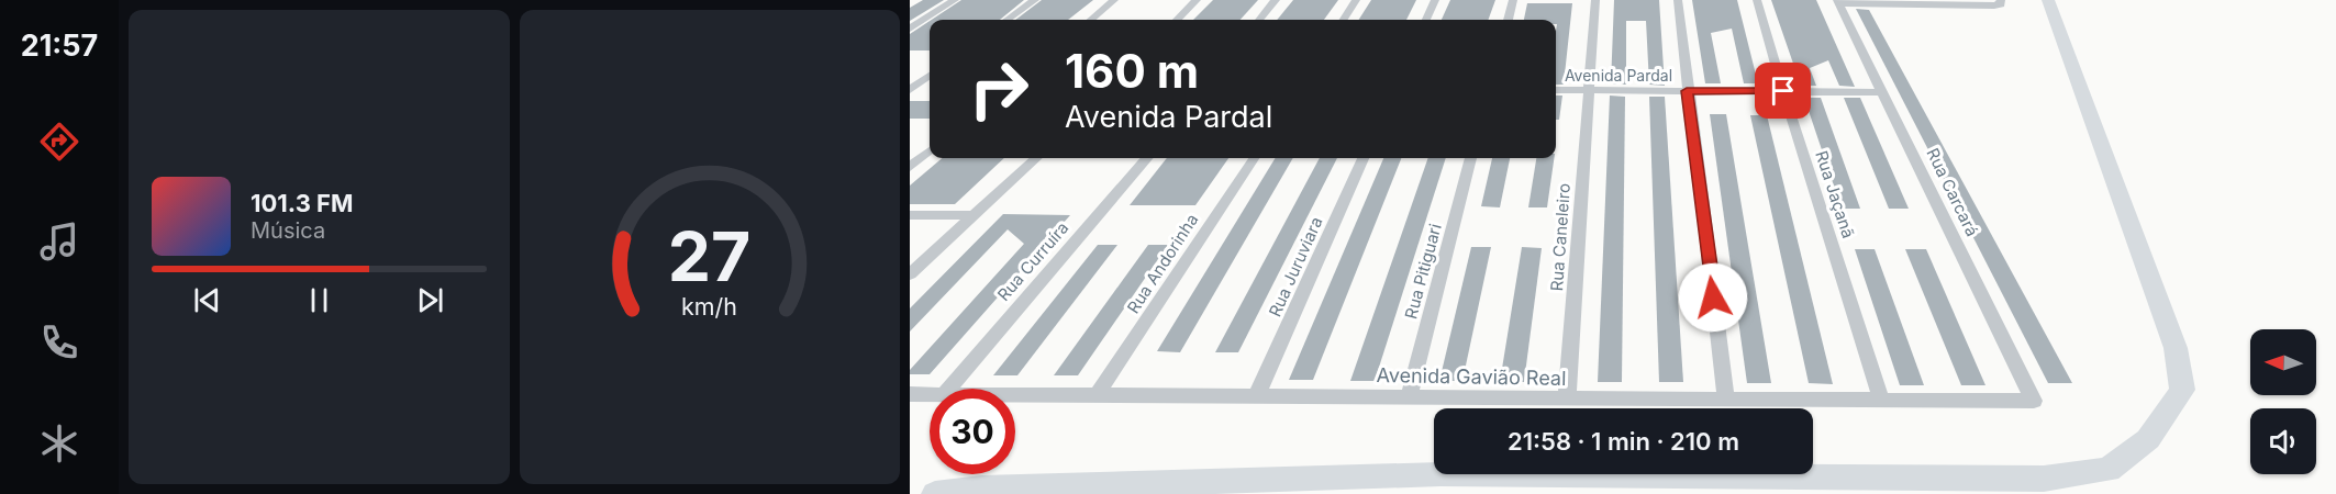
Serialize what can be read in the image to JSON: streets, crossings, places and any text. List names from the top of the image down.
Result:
{
  "streets": {
    "street": [
      "Avenida Pardal",
      "Rua Carcará",
      "Rua Jaçanã",
      "Rua Caneleiro",
      "Rua Curruíra",
      "Rua Andorinha",
      "Rua Juruviara",
      "Rua Pitiguari",
      "Avenida Gavião Real"
    ]
  },
  "crossings": [
    ["Avenida Pardal", "Rua Carcará"],
    ["Avenida Pardal", "Rua Jaçanã"],
    ["Avenida Pardal", "Rua Caneleiro"],
    ["Rua Carcará", "Avenida Gavião Real"],
    ["Rua Jaçanã", "Avenida Gavião Real"],
    ["Rua Caneleiro", "Avenida Gavião Real"],
    ["Rua Andorinha", "Avenida Gavião Real"],
    ["Rua Juruviara", "Avenida Gavião Real"],
    ["Rua Pitiguari", "Avenida Gavião Real"]
  ],
  "north": "left",
  "page": {
    "tabs": "21:57",
    "turn": ["160 m", "Avenida Pardal"],
    "song": ["101.3 FM", "Música"],
    "limit": "30",
    "trip": "21:58 · 1 min · 210 m",
    "gauge": ["27", "km/h"]
  }
}
